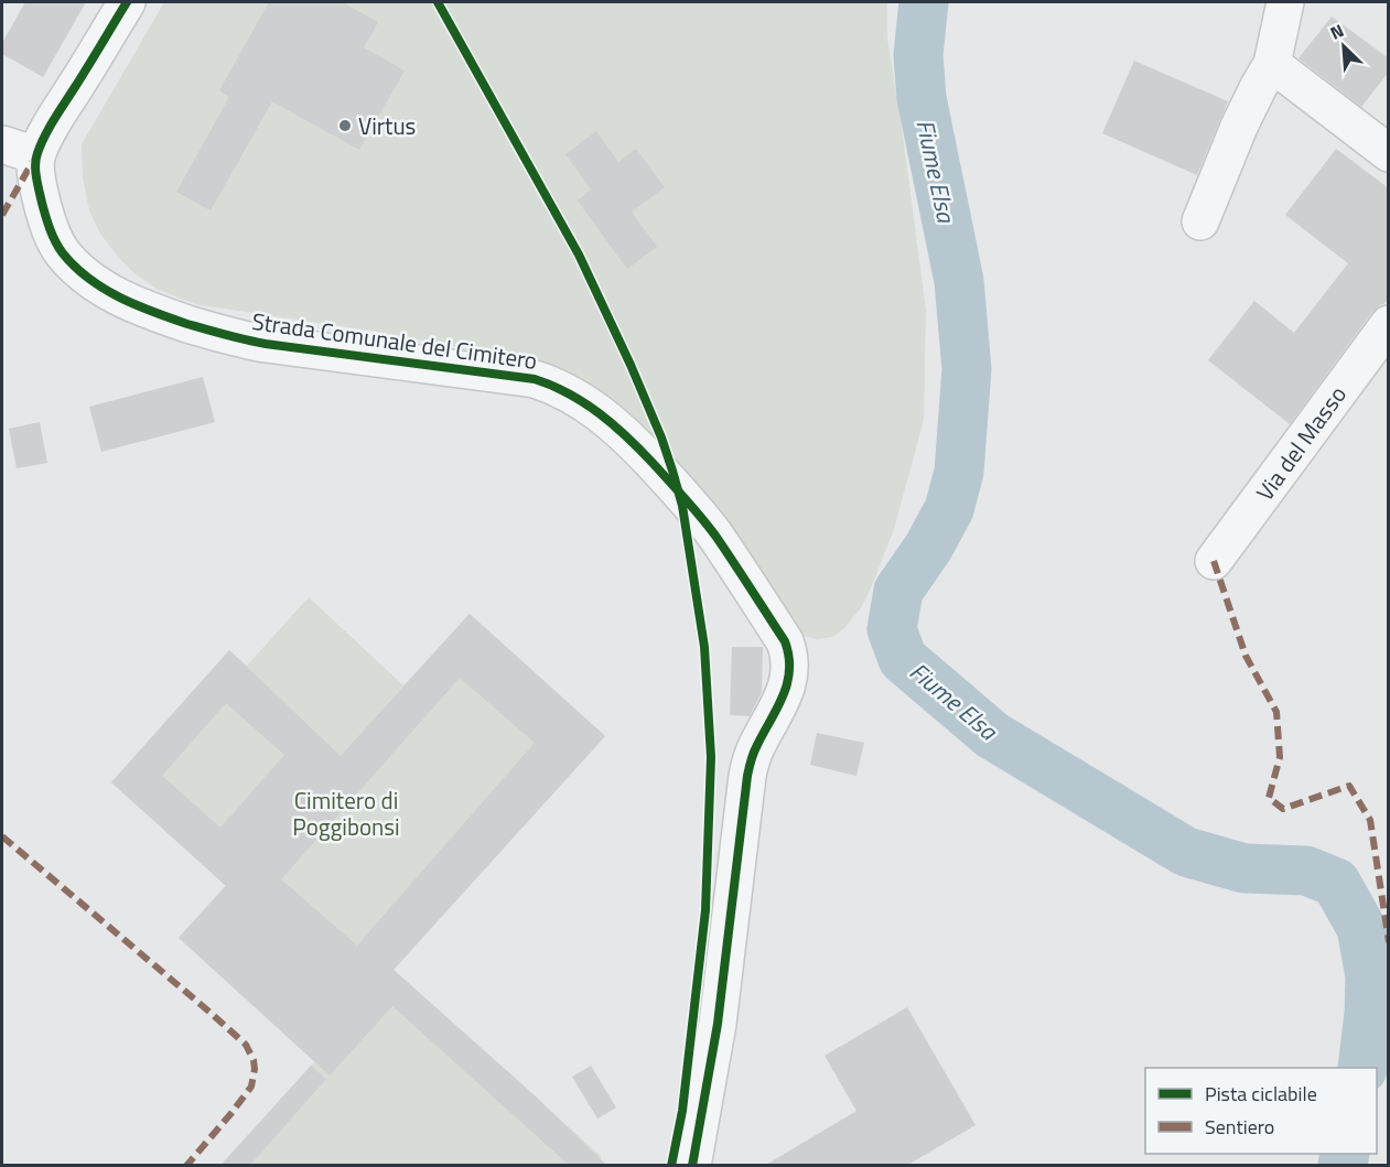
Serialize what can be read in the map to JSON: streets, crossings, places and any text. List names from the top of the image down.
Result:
{
  "streets": {
    "street": ["Strada Comunale del Cimitero", "Via del Masso"]
  },
  "water": ["Fiume Elsa"],
  "parks": ["Cimitero di Poggibonsi"],
  "places": ["Virtus"],
  "legend": ["Pista ciclabile", "Sentiero"],
  "north": "top left"
}
